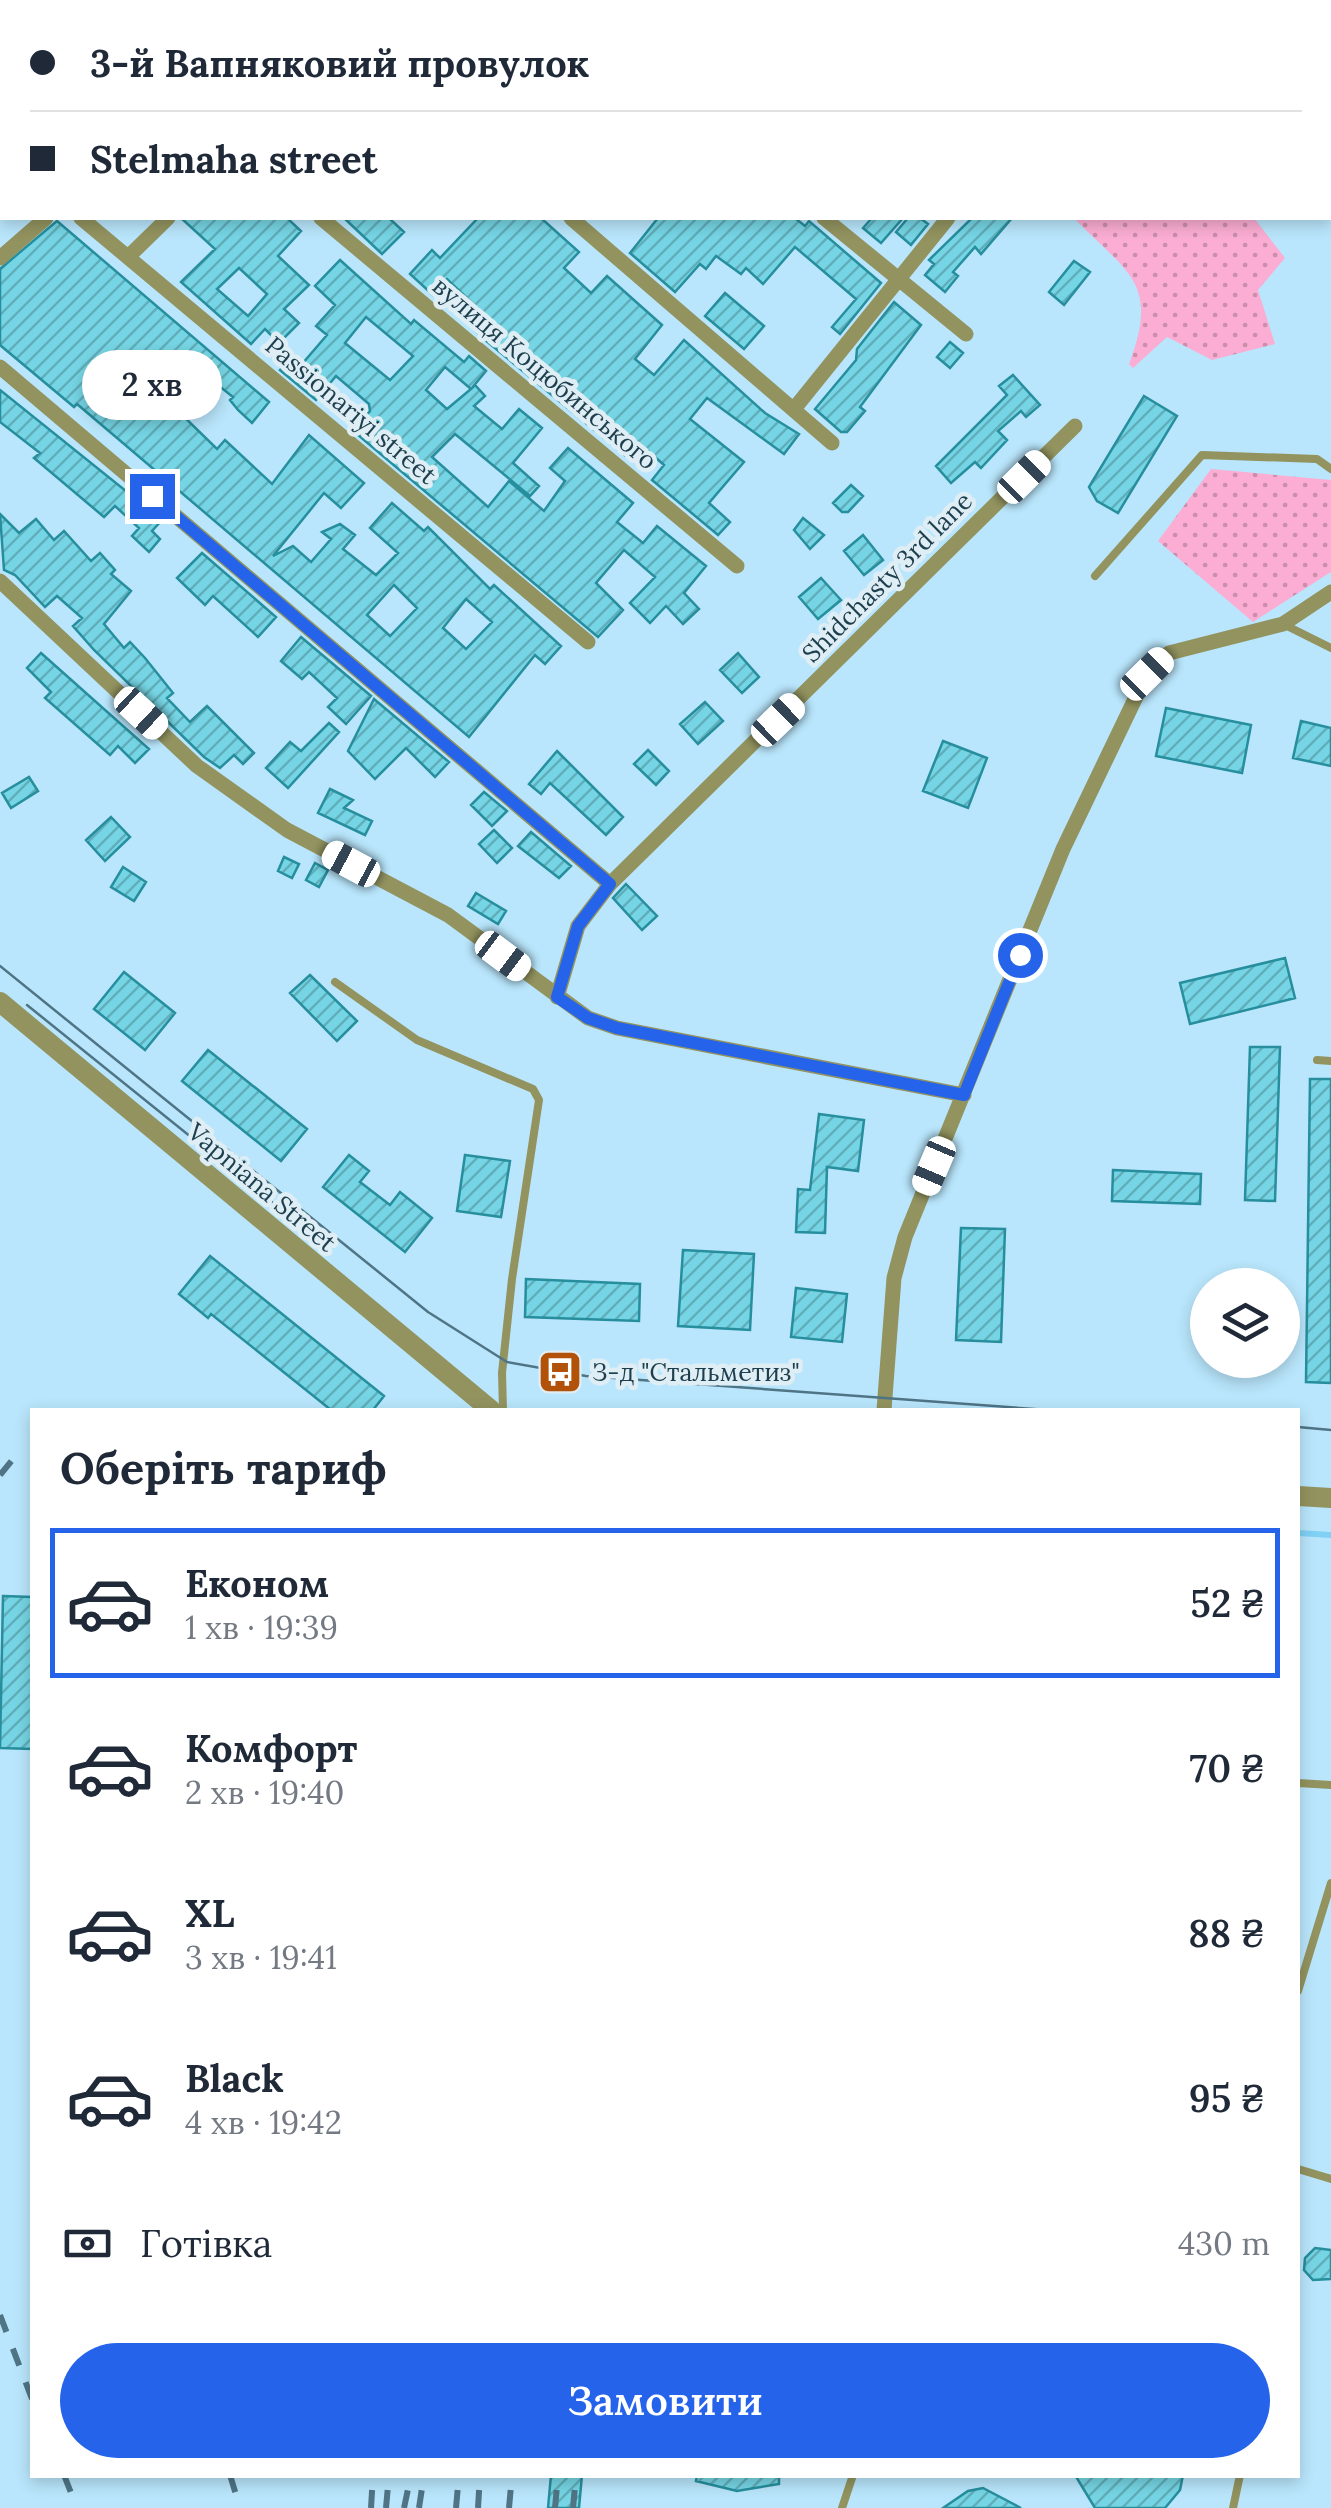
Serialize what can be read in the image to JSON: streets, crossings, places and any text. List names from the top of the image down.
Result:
{
  "streets": {
    "street": [
      "вулиця Коцюбинського",
      "Passionariyi street",
      "Shidchasty 3rd lane",
      "Vapniana Street"
    ]
  },
  "places": {
    "bus stop": ["З-д \"Стальметиз\""]
  },
  "page": {
    "banner": ["3-й Вапняковий провулок", "Stelmaha street"],
    "bubble": "2 хв",
    "heading": "Оберіть тариф",
    "list": [
      {
        "name": "Економ",
        "note": "1 хв · 19:39",
        "value": "52 ₴"
      },
      {
        "name": "Комфорт",
        "note": "2 хв · 19:40",
        "value": "70 ₴"
      },
      {
        "name": "XL",
        "note": "3 хв · 19:41",
        "value": "88 ₴"
      },
      {
        "name": "Black",
        "note": "4 хв · 19:42",
        "value": "95 ₴"
      }
    ],
    "pay": ["Готівка", "430 m"],
    "buttons": "Замовити"
  }
}
